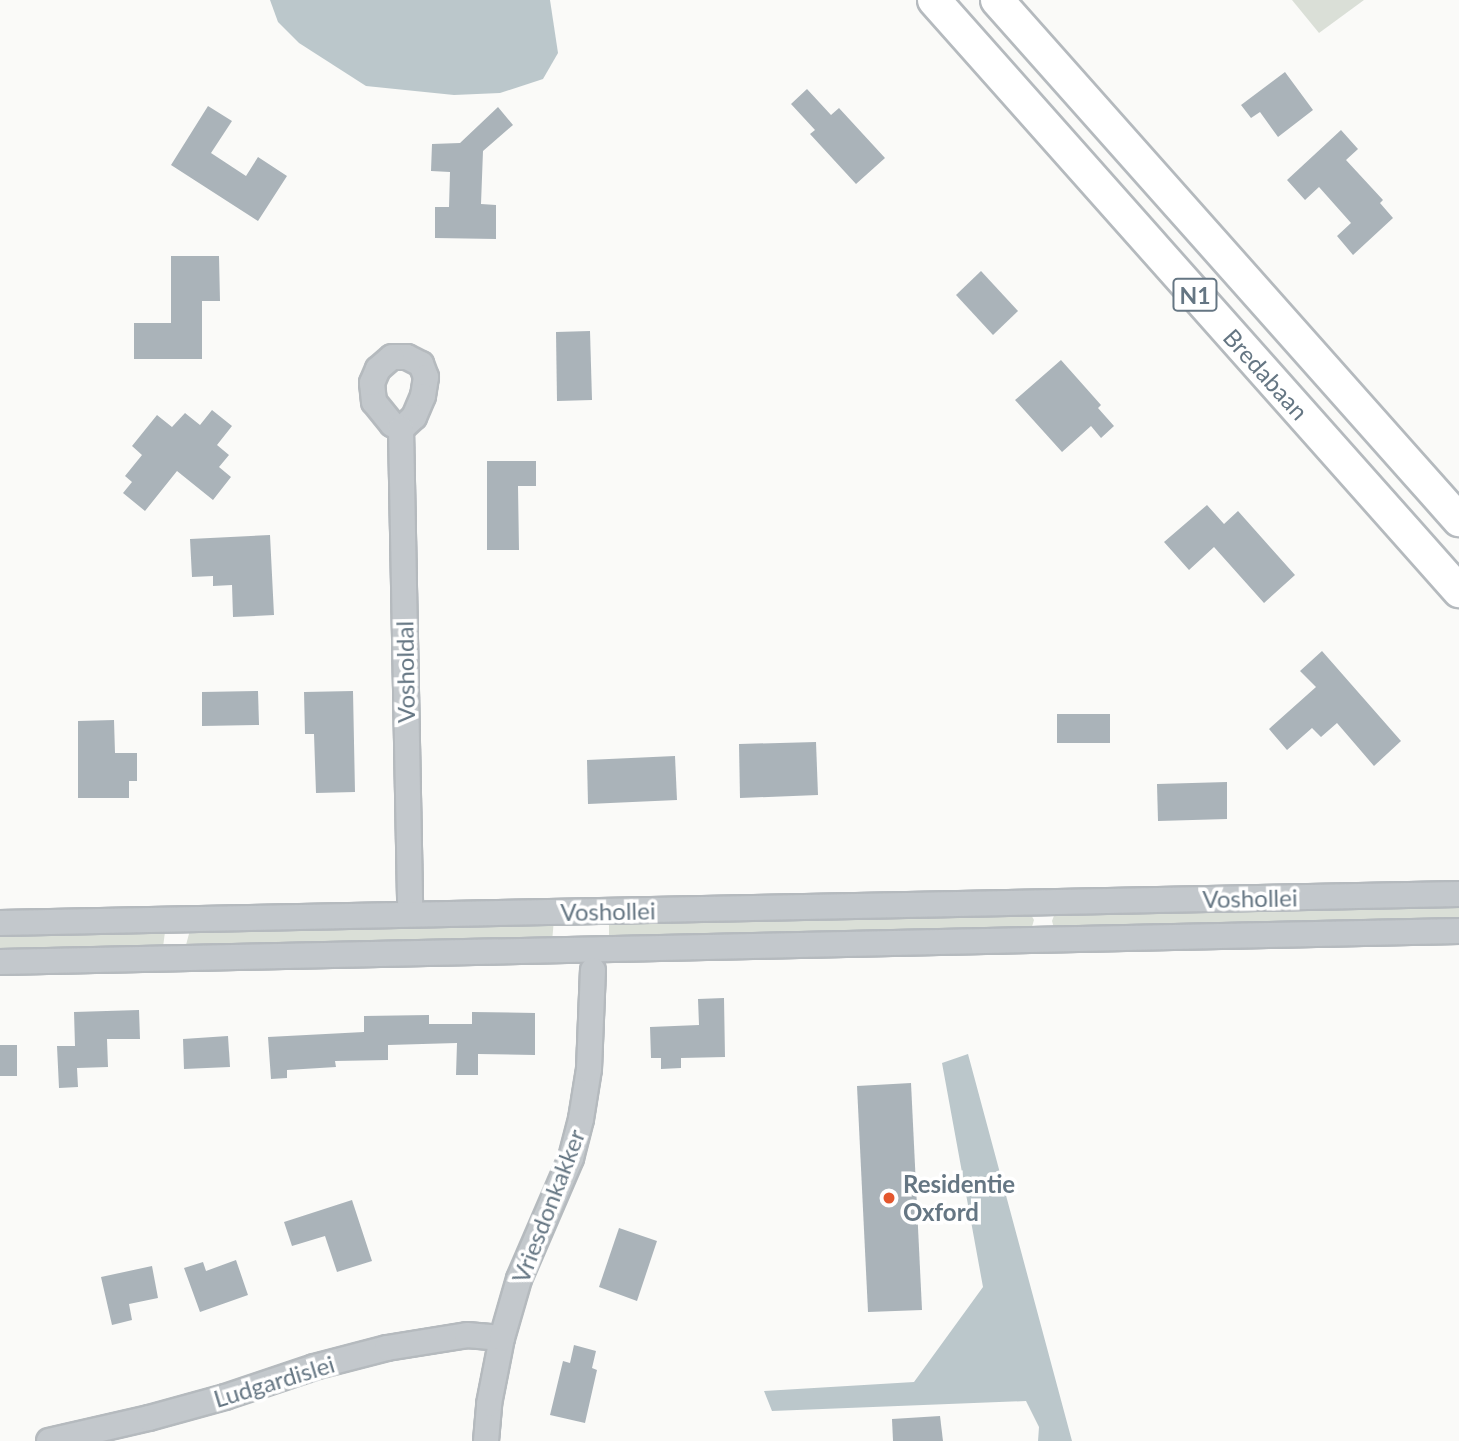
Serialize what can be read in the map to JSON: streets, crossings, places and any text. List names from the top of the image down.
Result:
{
  "streets": {
    "main road": ["N1", "Bredabaan"],
    "street": [
      "Vosholdal",
      "Voshollei",
      "Vriesdonkakker",
      "Ludgardislei"
    ]
  },
  "crossings": [
    ["Vosholdal", "Voshollei"],
    ["Vriesdonkakker", "Ludgardislei"]
  ],
  "places": ["Residentie Oxford"]
}
